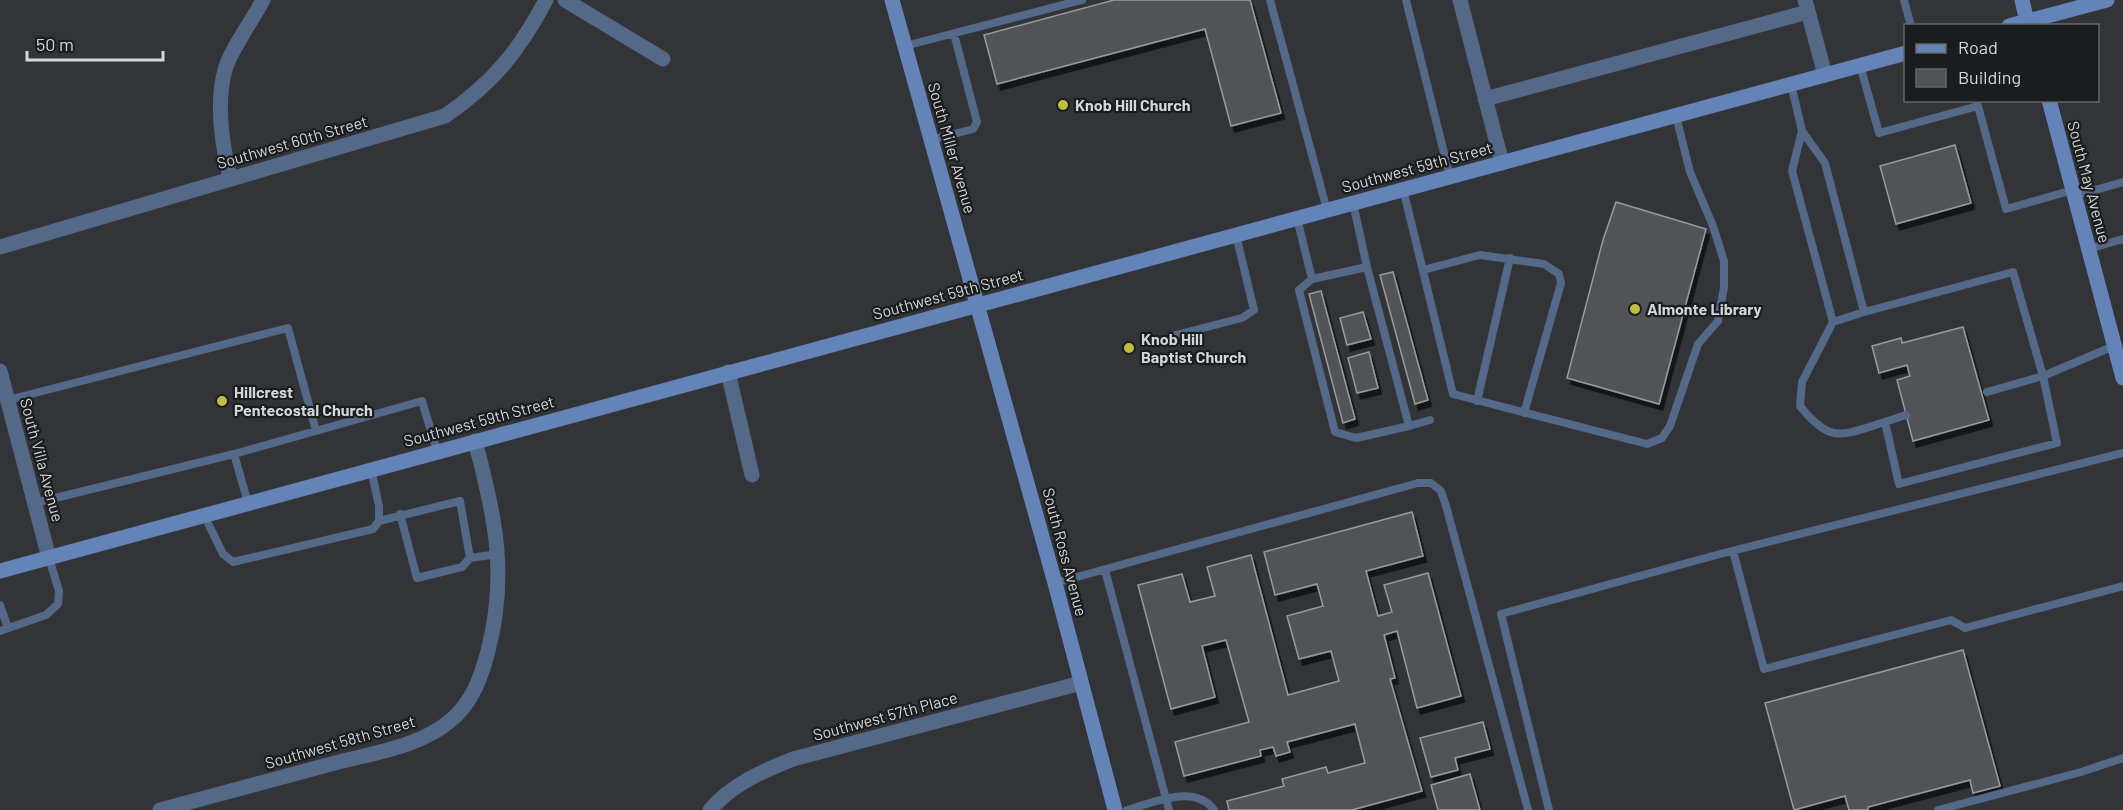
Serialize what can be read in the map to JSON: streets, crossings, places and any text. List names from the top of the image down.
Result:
{
  "streets": {
    "main road": [
      "South Miller Avenue",
      "Southwest 59th Street",
      "South May Avenue",
      "South Ross Avenue"
    ],
    "street": [
      "Southwest 60th Street",
      "South Villa Avenue",
      "Southwest 57th Place",
      "Southwest 58th Street"
    ]
  },
  "crossings": [
    ["South Miller Avenue", "Southwest 59th Street"],
    ["South Miller Avenue", "South Ross Avenue"],
    ["Southwest 59th Street", "South Villa Avenue"],
    ["Southwest 59th Street", "South Ross Avenue"],
    ["Southwest 59th Street", "Southwest 58th Street"],
    ["South Ross Avenue", "Southwest 57th Place"]
  ],
  "places": [
    "Knob Hill Church",
    "Almonte Library",
    "Knob Hill Baptist Church",
    "Hillcrest Pentecostal Church"
  ],
  "legend": ["Road", "Building"],
  "scale_bar": "50 m"
}
